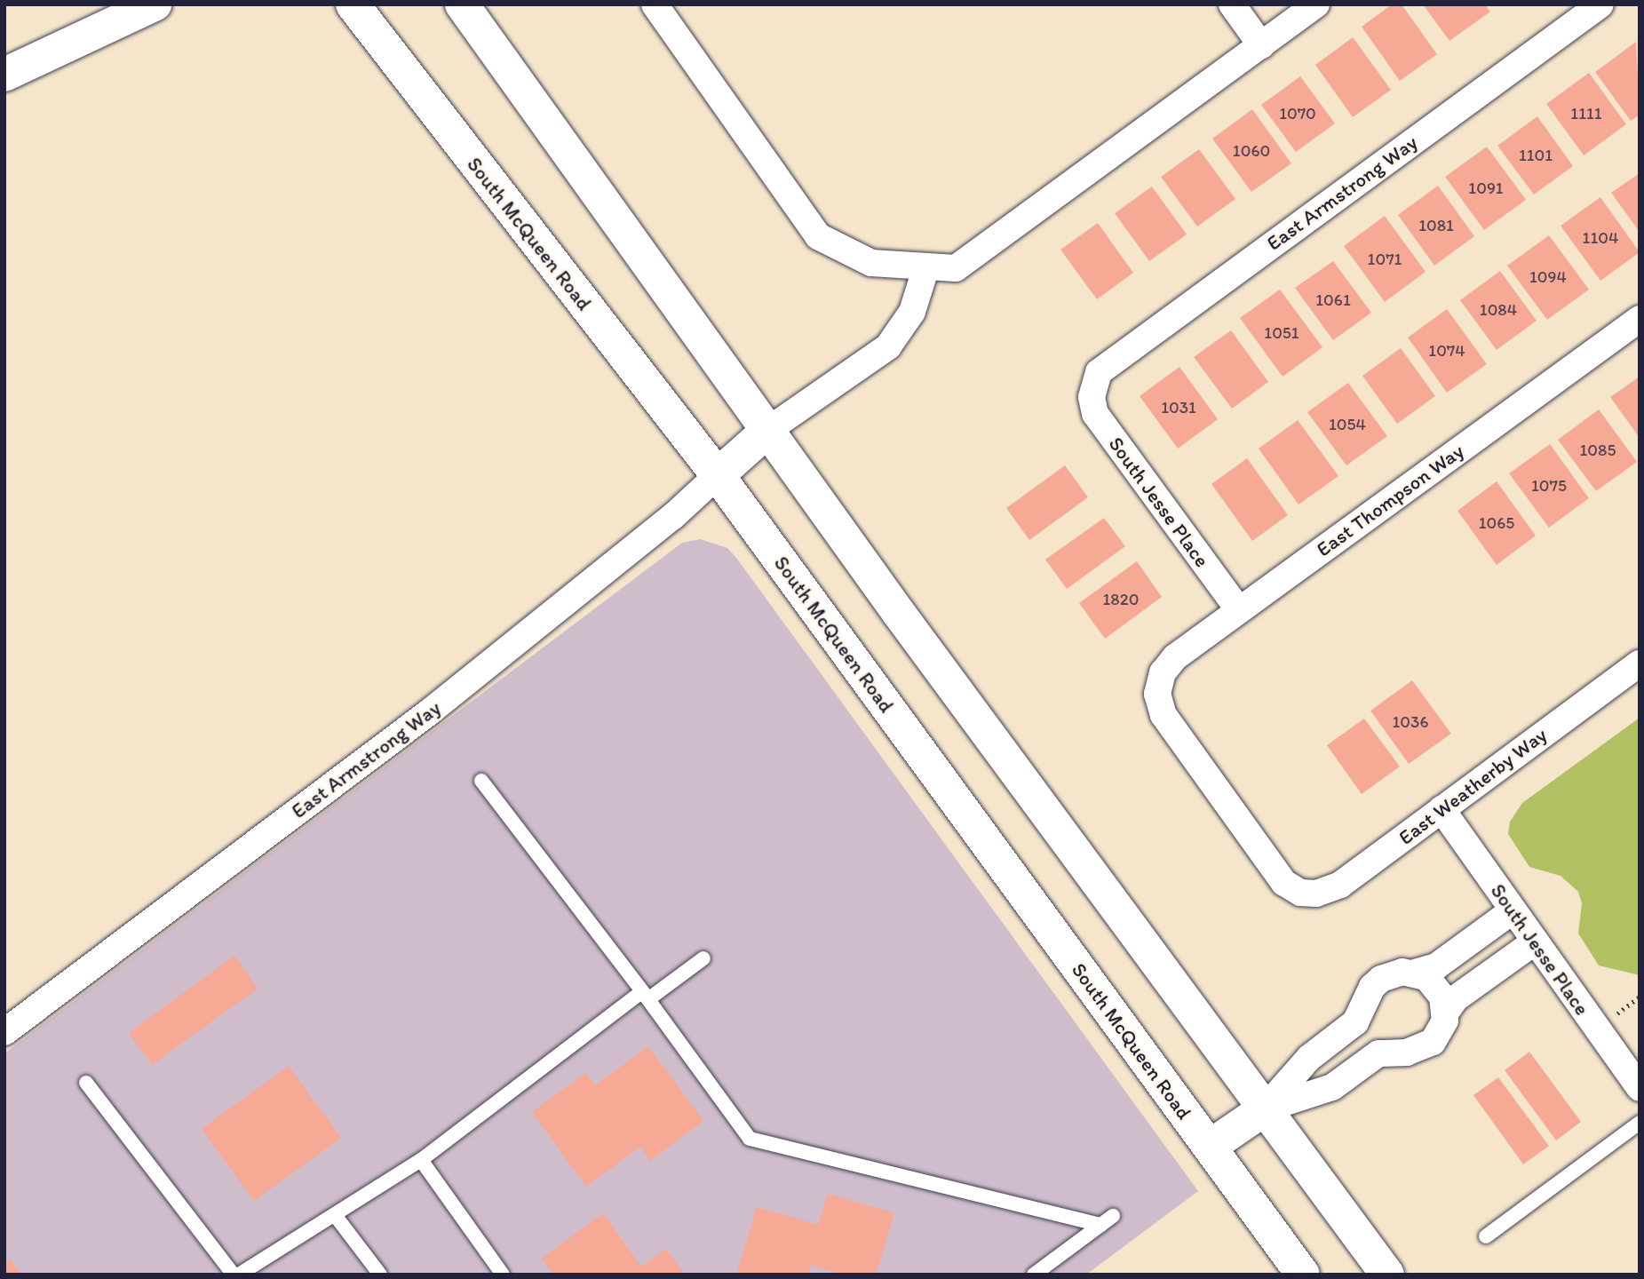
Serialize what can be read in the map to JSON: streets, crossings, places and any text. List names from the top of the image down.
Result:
{
  "streets": {
    "main road": ["South McQueen Road"],
    "street": [
      "East Armstrong Way",
      "East Thompson Way",
      "South Jesse Place",
      "East Weatherby Way"
    ]
  },
  "crossings": [
    ["East Armstrong Way", "South McQueen Road"],
    ["East Armstrong Way", "South Jesse Place"],
    ["East Thompson Way", "South Jesse Place"],
    ["East Thompson Way", "East Weatherby Way"],
    ["South Jesse Place", "East Weatherby Way"]
  ],
  "house_numbers": [
    "1070",
    "1111",
    "1060",
    "1101",
    "1091",
    "1081",
    "1104",
    "1071",
    "1094",
    "1061",
    "1084",
    "1051",
    "1074",
    "1031",
    "1054",
    "1085",
    "1075",
    "1065",
    "1820",
    "1036"
  ]
}
